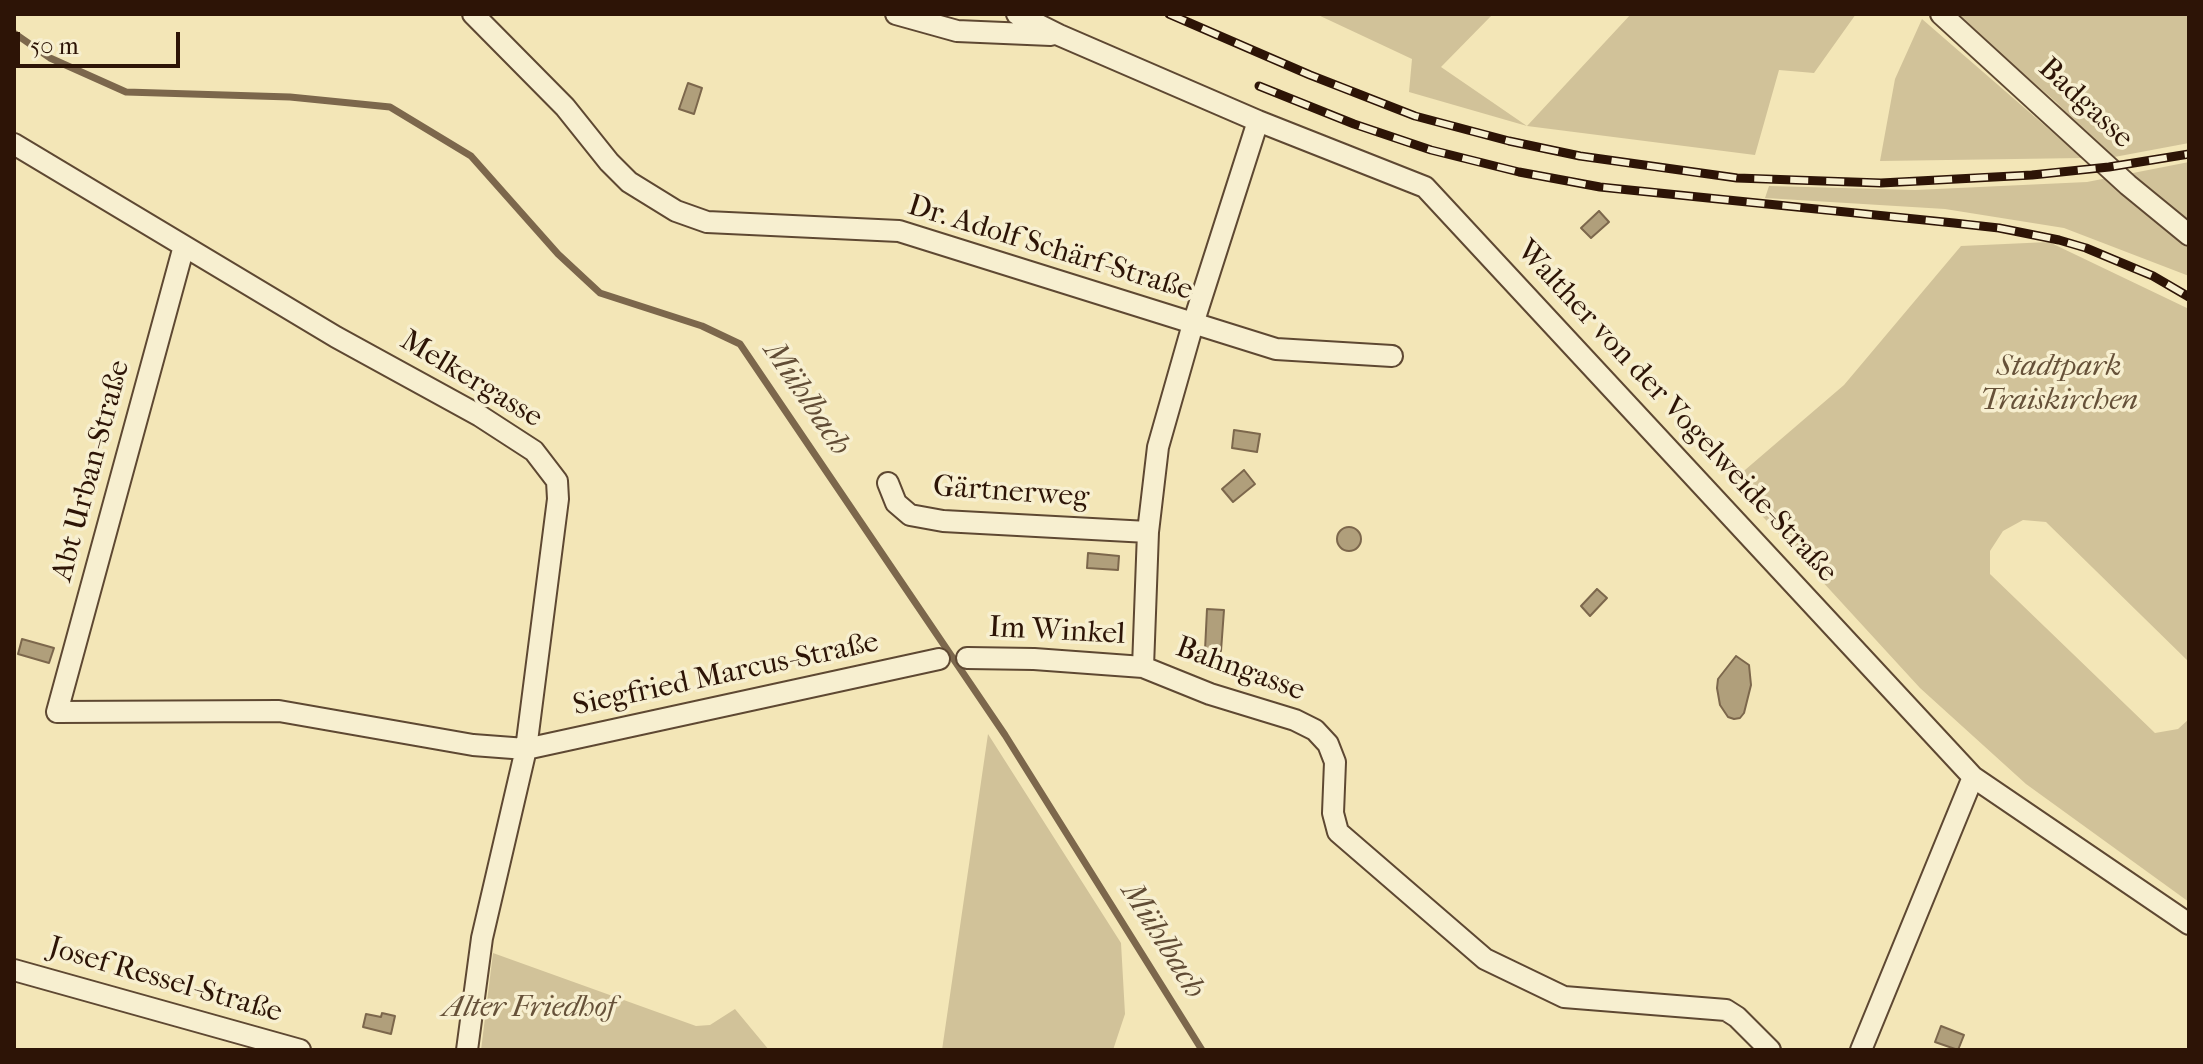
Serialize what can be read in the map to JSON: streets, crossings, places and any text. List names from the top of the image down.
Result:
{
  "streets": {
    "street": [
      "Badgasse",
      "Dr. Adolf Schärf-Straße",
      "Melkergasse",
      "Walther von der Vogelweide-Straße",
      "Abt Urban-Straße",
      "Gärtnerweg",
      "Im Winkel",
      "Bahngasse",
      "Siegfried Marcus-Straße",
      "Josef Ressel-Straße"
    ]
  },
  "crossings": [
    ["Dr. Adolf Schärf-Straße", "Bahngasse"],
    ["Melkergasse", "Abt Urban-Straße"],
    ["Melkergasse", "Siegfried Marcus-Straße"],
    ["Walther von der Vogelweide-Straße", "Bahngasse"],
    ["Abt Urban-Straße", "Siegfried Marcus-Straße"],
    ["Gärtnerweg", "Bahngasse"],
    ["Im Winkel", "Bahngasse"]
  ],
  "water": ["Mühlbach"],
  "parks": ["Stadtpark Traiskirchen", "Alter Friedhof"],
  "scale_bar": "50 m"
}
